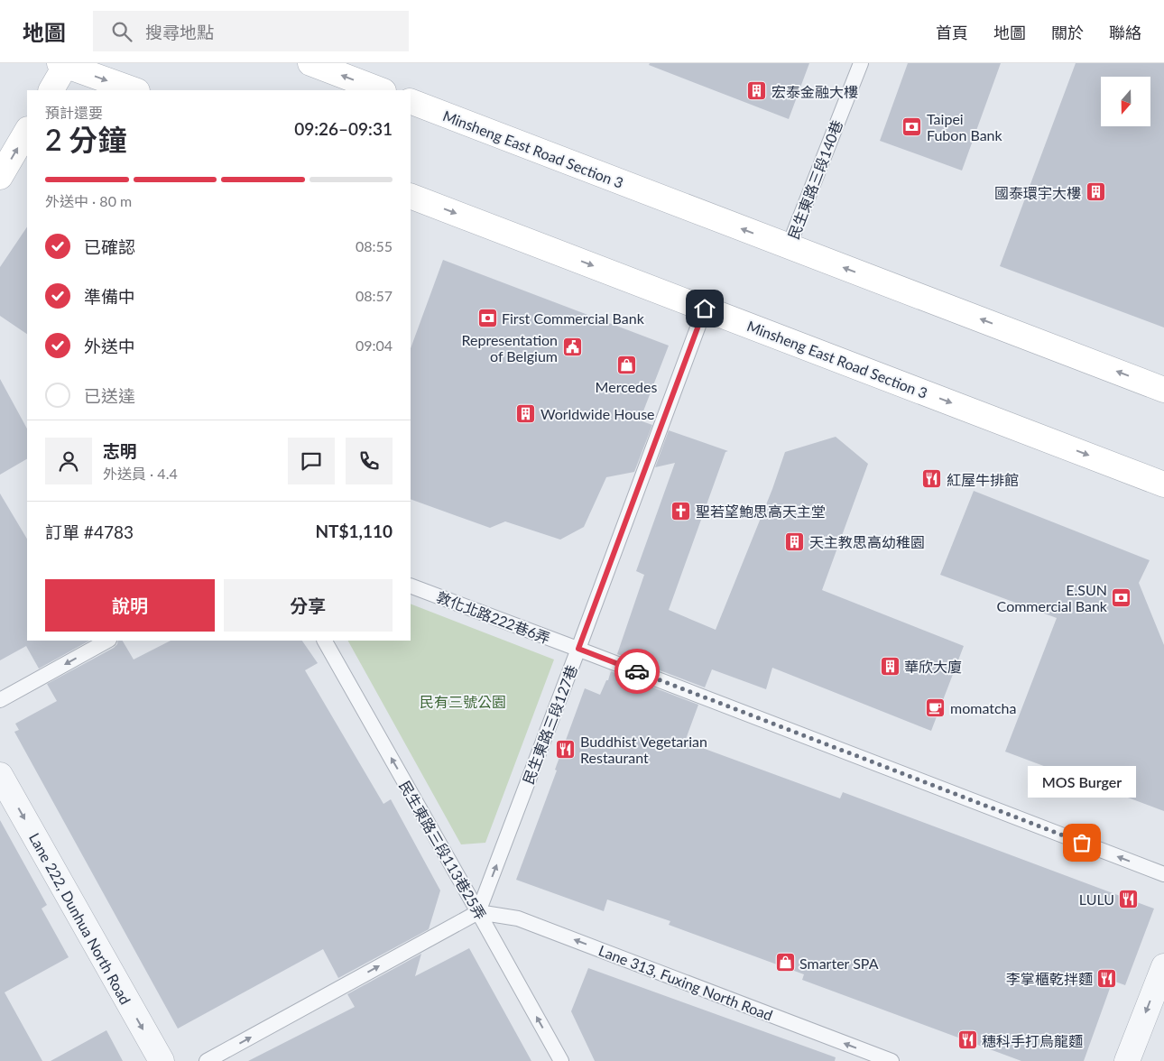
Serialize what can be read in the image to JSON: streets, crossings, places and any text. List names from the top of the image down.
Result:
{
  "streets": {
    "street": ["Minsheng East Road Section 3", "Lane 222, Dunhua North Road"],
    "lane": [
      "民生東路三段140巷",
      "敦化北路222巷6弄",
      "民生東路三段127巷",
      "民生東路三段113巷25弄",
      "Lane 313, Fuxing North Road"
    ]
  },
  "crossings": [
    ["Minsheng East Road Section 3", "民生東路三段140巷"],
    ["Minsheng East Road Section 3", "民生東路三段127巷"],
    ["敦化北路222巷6弄", "民生東路三段127巷"],
    ["民生東路三段127巷", "民生東路三段113巷25弄"],
    ["民生東路三段127巷", "Lane 313, Fuxing North Road"],
    ["民生東路三段113巷25弄", "Lane 313, Fuxing North Road"]
  ],
  "one_way": [
    "敦化北路222巷6弄",
    "民生東路三段127巷",
    "民生東路三段113巷25弄",
    "Lane 222, Dunhua North Road",
    "Lane 313, Fuxing North Road"
  ],
  "parks": ["民有三號公園"],
  "places": {
    "building": [
      "宏泰金融大樓",
      "國泰環宇大樓",
      "Worldwide House",
      "天主教思高幼稚園",
      "華欣大廈"
    ],
    "bank": ["Taipei Fubon Bank", "First Commercial Bank", "E.SUN Commercial Bank"],
    "public building": ["Representation of Belgium"],
    "shop": ["Mercedes", "Smarter SPA"],
    "restaurant": [
      "紅屋牛排館",
      "Buddhist Vegetarian Restaurant",
      "LULU",
      "李掌櫃乾拌麵",
      "穗科手打烏龍麵"
    ],
    "church": ["聖若望鮑思高天主堂"],
    "cafe": ["momatcha"],
    "other": ["MOS Burger"]
  },
  "north": "bottom",
  "page": {
    "header": "地圖",
    "search": "搜尋地點",
    "nav": [
      "首頁",
      "地圖",
      "關於",
      "聯絡"
    ],
    "heading": ["2 分鐘", "預計還要", "09:26–09:31"],
    "panel": [
      "志明",
      "外送員 · 4.4",
      "訂單 #4783",
      "NT$1,110"
    ],
    "bar": "外送中 · 80 m",
    "list": [
      ["已確認", "08:55"],
      ["準備中", "08:57"],
      ["外送中", "09:04"],
      "已送達"
    ],
    "buttons": ["說明", "分享"],
    "bubble": "MOS Burger"
  }
}
